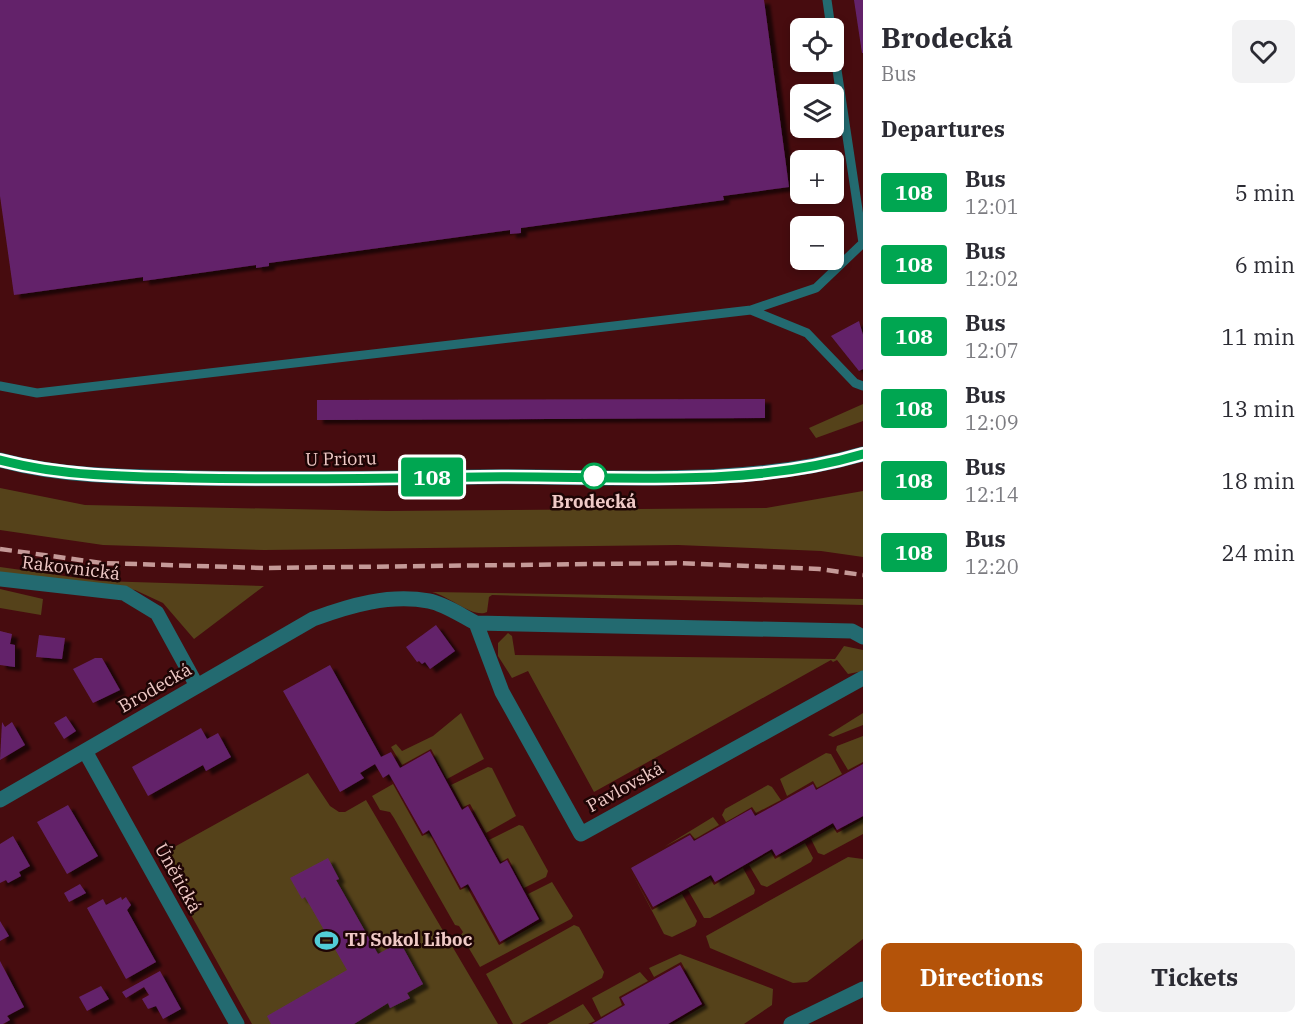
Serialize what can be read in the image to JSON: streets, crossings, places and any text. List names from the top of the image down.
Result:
{
  "streets": {
    "street": [
      "U Prioru",
      "Rakovnická",
      "Brodecká",
      "Pavlovská",
      "Únětická"
    ]
  },
  "crossings": [
    ["Rakovnická", "Brodecká"],
    ["Brodecká", "Pavlovská"],
    ["Brodecká", "Únětická"]
  ],
  "places": {
    "other": ["Brodecká"],
    "sports": ["TJ Sokol Liboc"]
  },
  "lines": ["bus line 108"],
  "page": {
    "on_map": "108",
    "heading": [
      ["Brodecká", "Bus"],
      "Departures"
    ],
    "map_buttons": ["+", "−"],
    "list": [
      {
        "mark": "108",
        "name": "Bus",
        "note": "12:01",
        "value": "5 min"
      },
      {
        "mark": "108",
        "name": "Bus",
        "note": "12:02",
        "value": "6 min"
      },
      {
        "mark": "108",
        "name": "Bus",
        "note": "12:07",
        "value": "11 min"
      },
      {
        "mark": "108",
        "name": "Bus",
        "note": "12:09",
        "value": "13 min"
      },
      {
        "mark": "108",
        "name": "Bus",
        "note": "12:14",
        "value": "18 min"
      },
      {
        "mark": "108",
        "name": "Bus",
        "note": "12:20",
        "value": "24 min"
      }
    ],
    "buttons": ["Directions", "Tickets"]
  }
}
